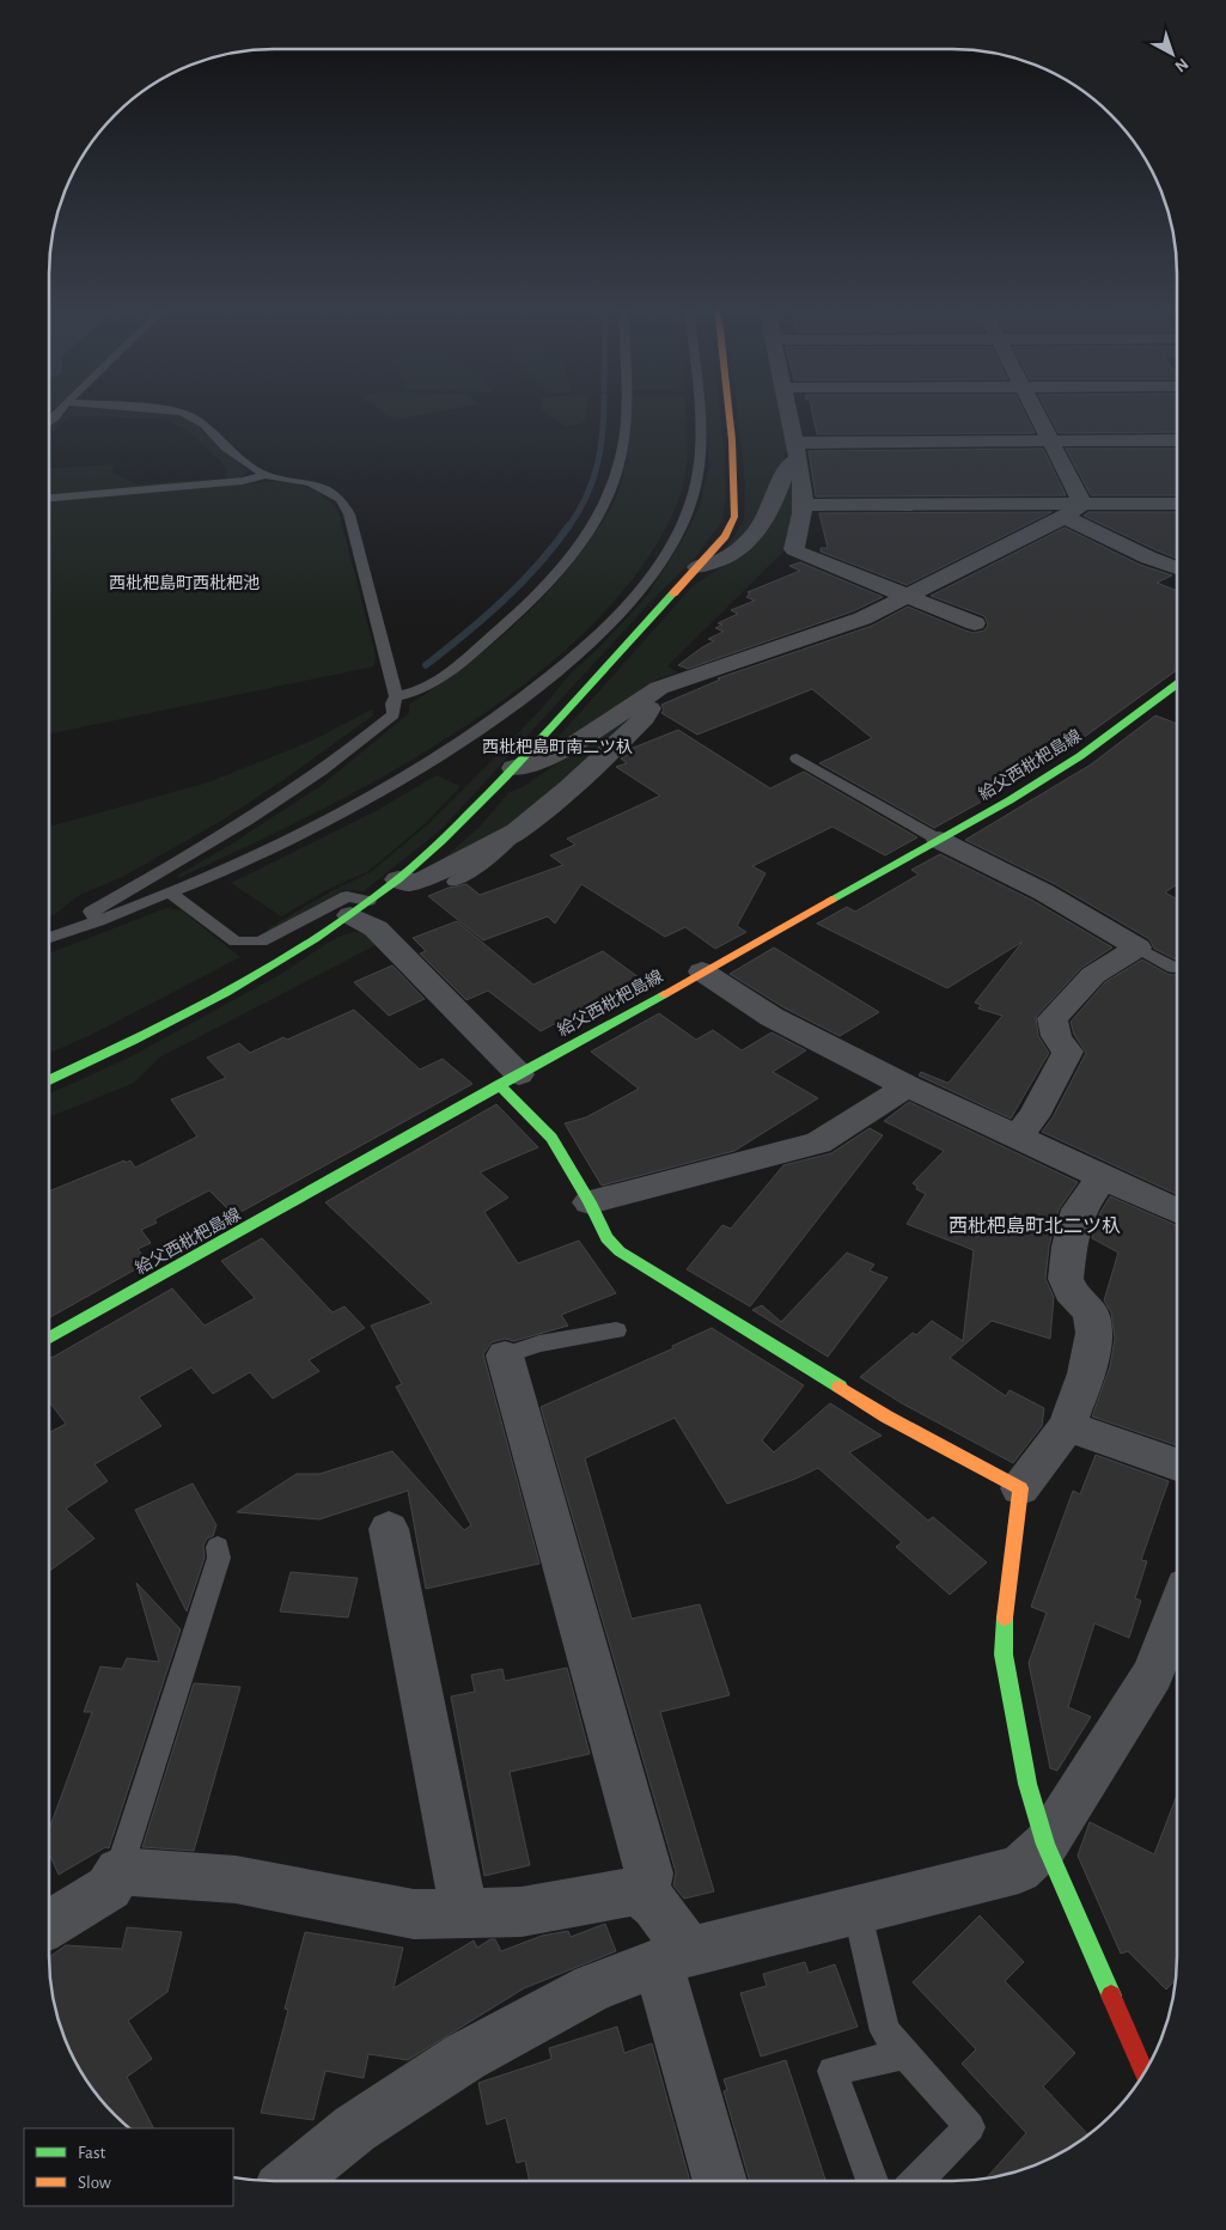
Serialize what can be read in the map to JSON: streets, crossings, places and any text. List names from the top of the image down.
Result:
{
  "streets": {
    "street": ["給父西枇杷島線"]
  },
  "districts": ["西枇杷島町西枇杷池", "西枇杷島町南二ツ杁", "西枇杷島町北二ツ杁"],
  "legend": ["Fast", "Slow"],
  "north": "bottom right"
}
